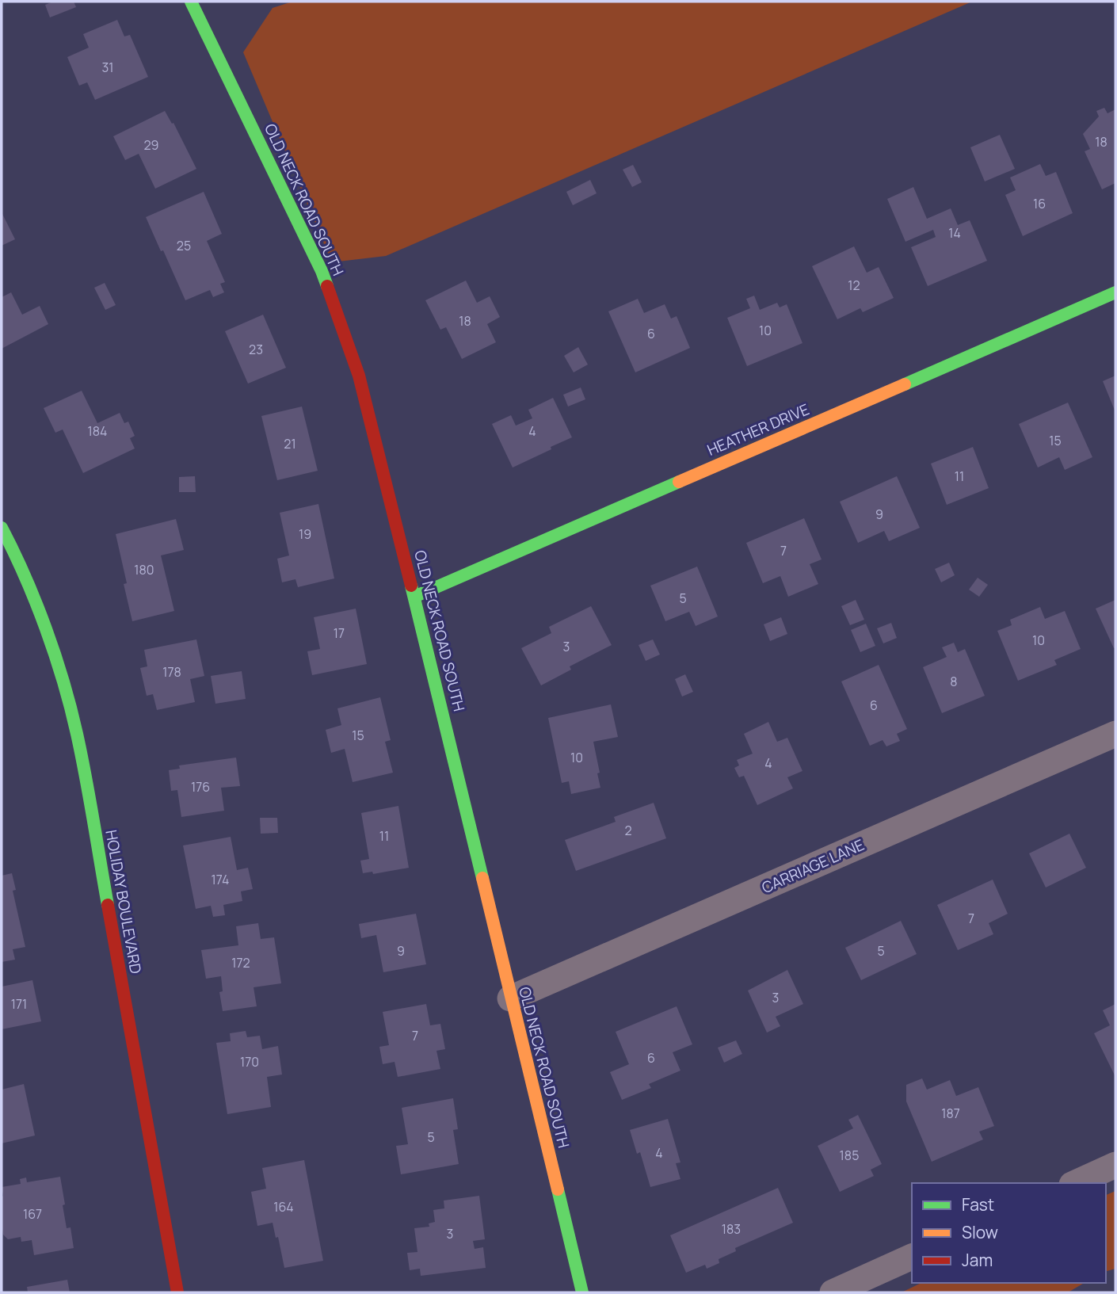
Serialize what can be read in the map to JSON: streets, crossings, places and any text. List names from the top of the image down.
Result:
{
  "streets": {
    "street": [
      "OLD NECK ROAD SOUTH",
      "HEATHER DRIVE",
      "CARRIAGE LANE",
      "HOLIDAY BOULEVARD"
    ]
  },
  "crossings": [
    ["OLD NECK ROAD SOUTH", "HEATHER DRIVE"],
    ["OLD NECK ROAD SOUTH", "CARRIAGE LANE"]
  ],
  "house_numbers": [
    "31",
    "18",
    "29",
    "16",
    "14",
    "25",
    "12",
    "18",
    "10",
    "6",
    "23",
    "184",
    "4",
    "15",
    "21",
    "11",
    "9",
    "19",
    "7",
    "180",
    "5",
    "17",
    "10",
    "3",
    "178",
    "8",
    "6",
    "15",
    "10",
    "4",
    "176",
    "2",
    "11",
    "174",
    "7",
    "9",
    "5",
    "172",
    "3",
    "171",
    "7",
    "6",
    "170",
    "187",
    "5",
    "4",
    "185",
    "164",
    "167",
    "183",
    "3"
  ],
  "legend": ["Fast", "Slow", "Jam"]
}
